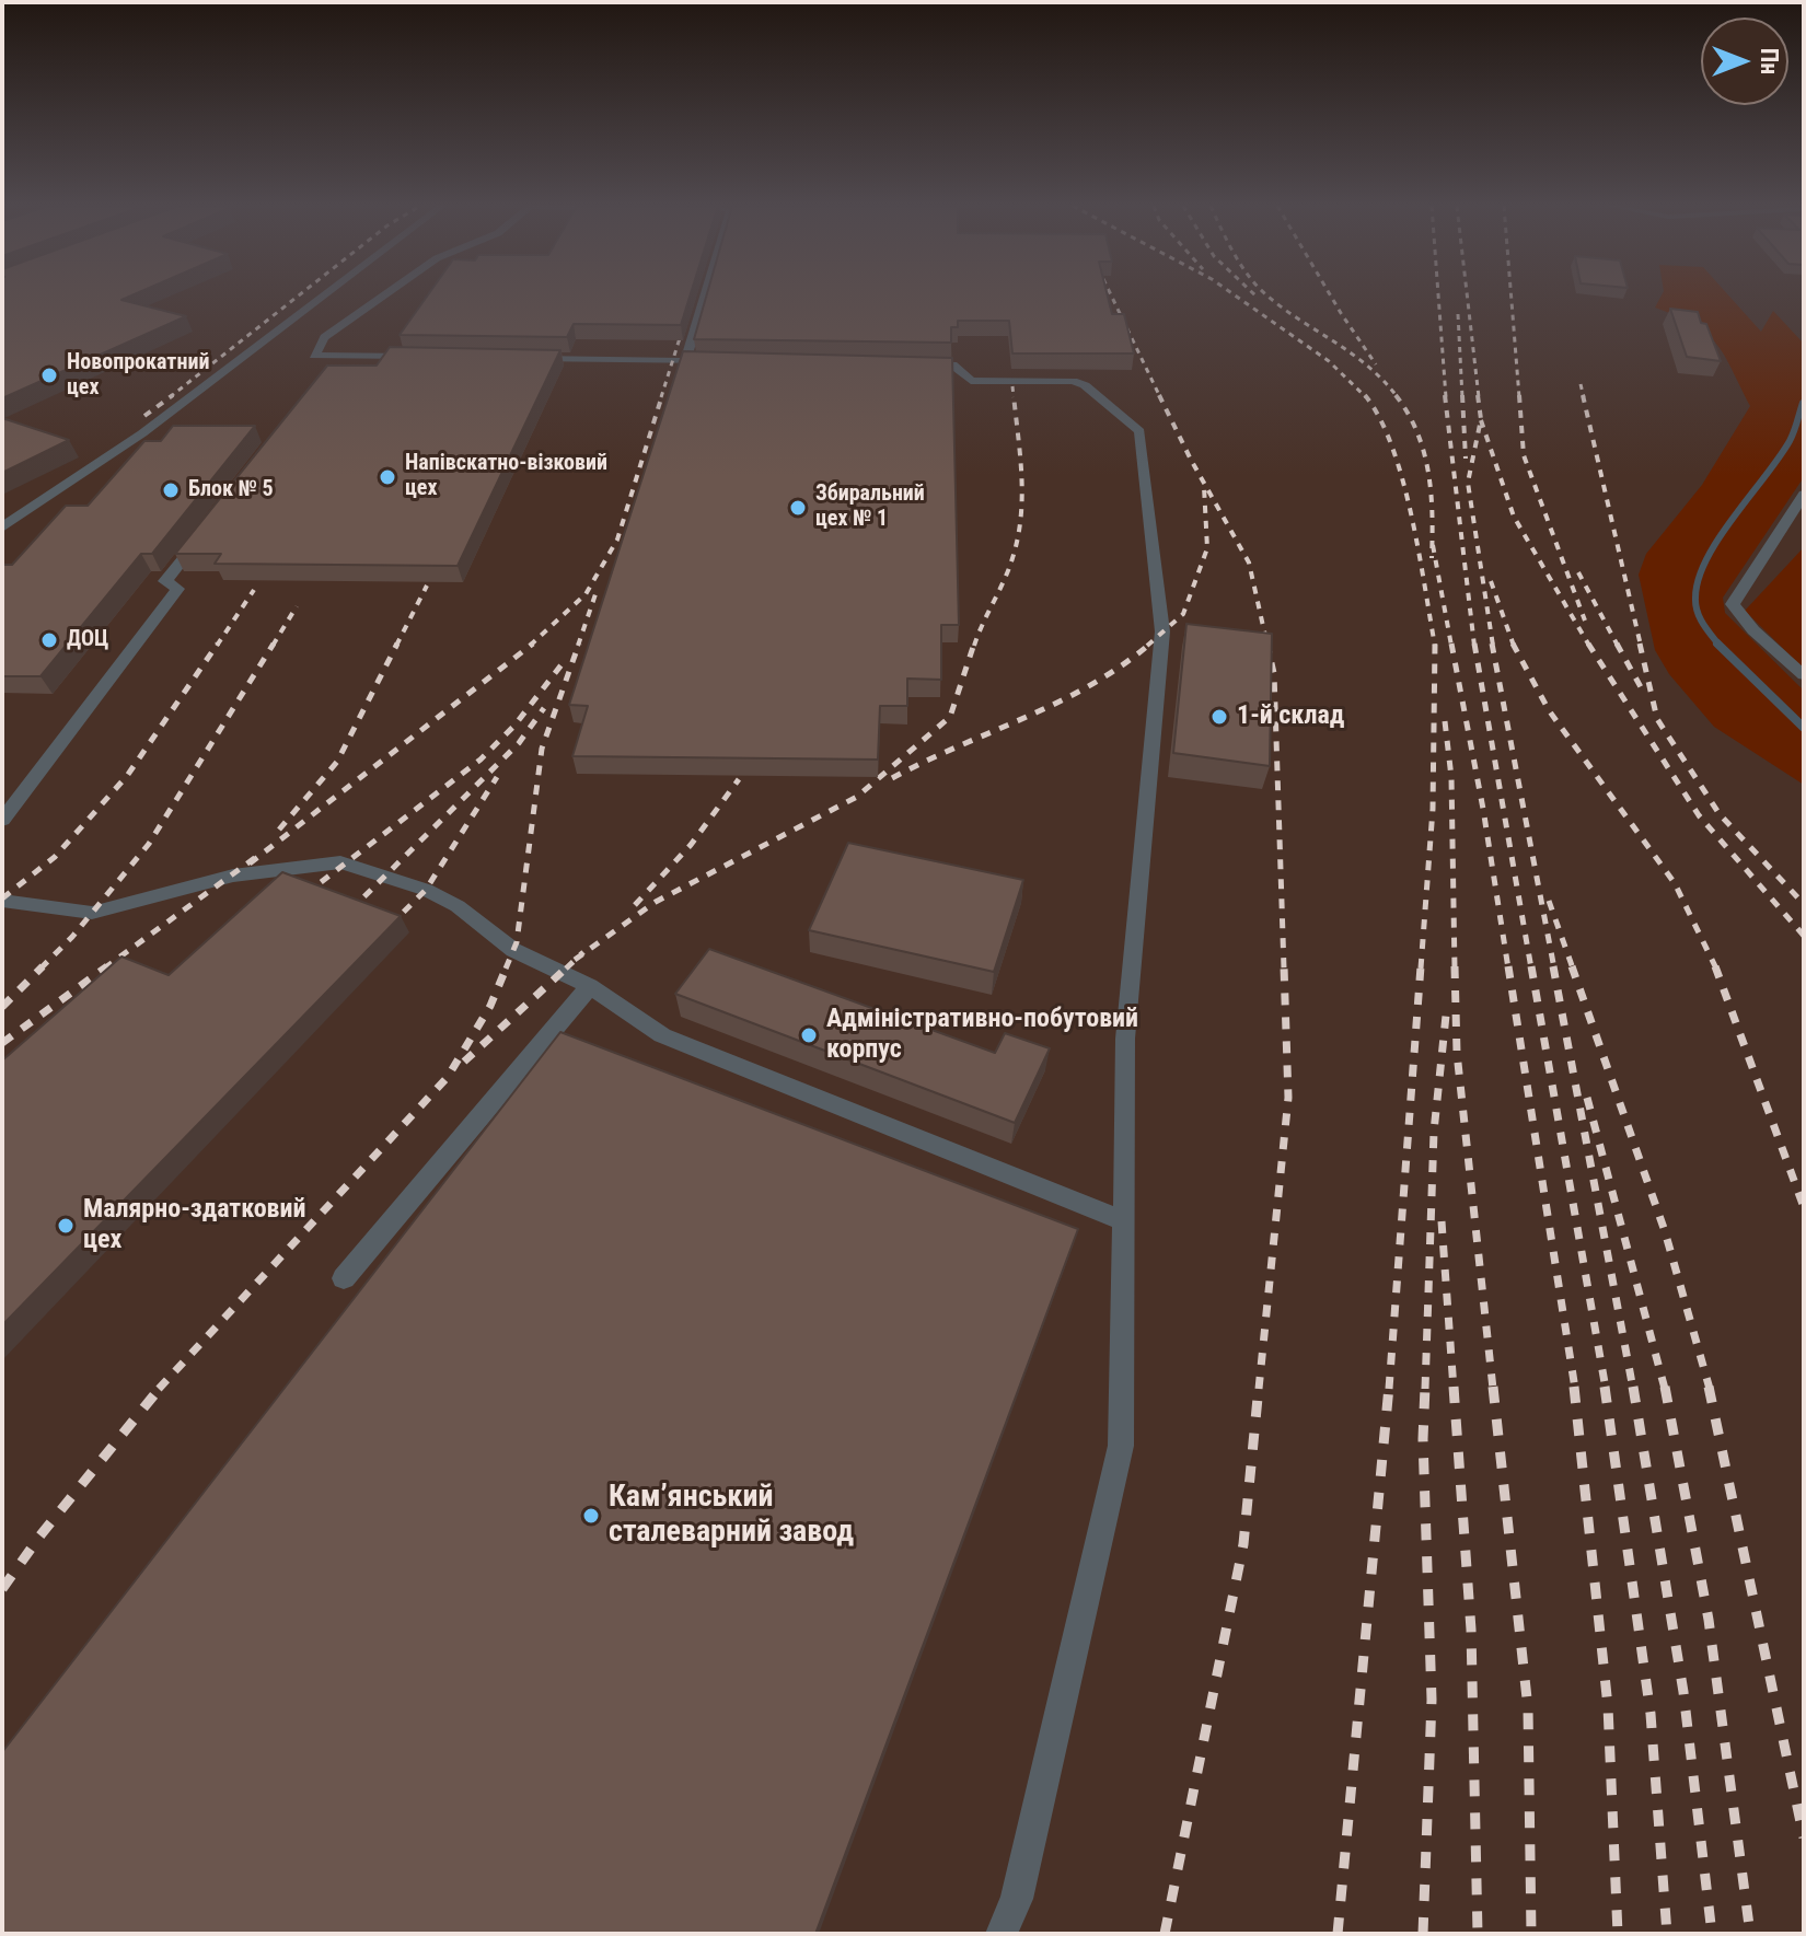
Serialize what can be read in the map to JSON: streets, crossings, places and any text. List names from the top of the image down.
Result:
{
  "places": [
    "Новопрокатний цех",
    "Напівскатно-візковий цех",
    "Блок № 5",
    "Збиральний цех № 1",
    "ДОЦ",
    "1-й склад",
    "Адміністративно-побутовий корпус",
    "Малярно-здатковий цех",
    "Кам’янський сталеварний завод"
  ],
  "north": "right"
}
